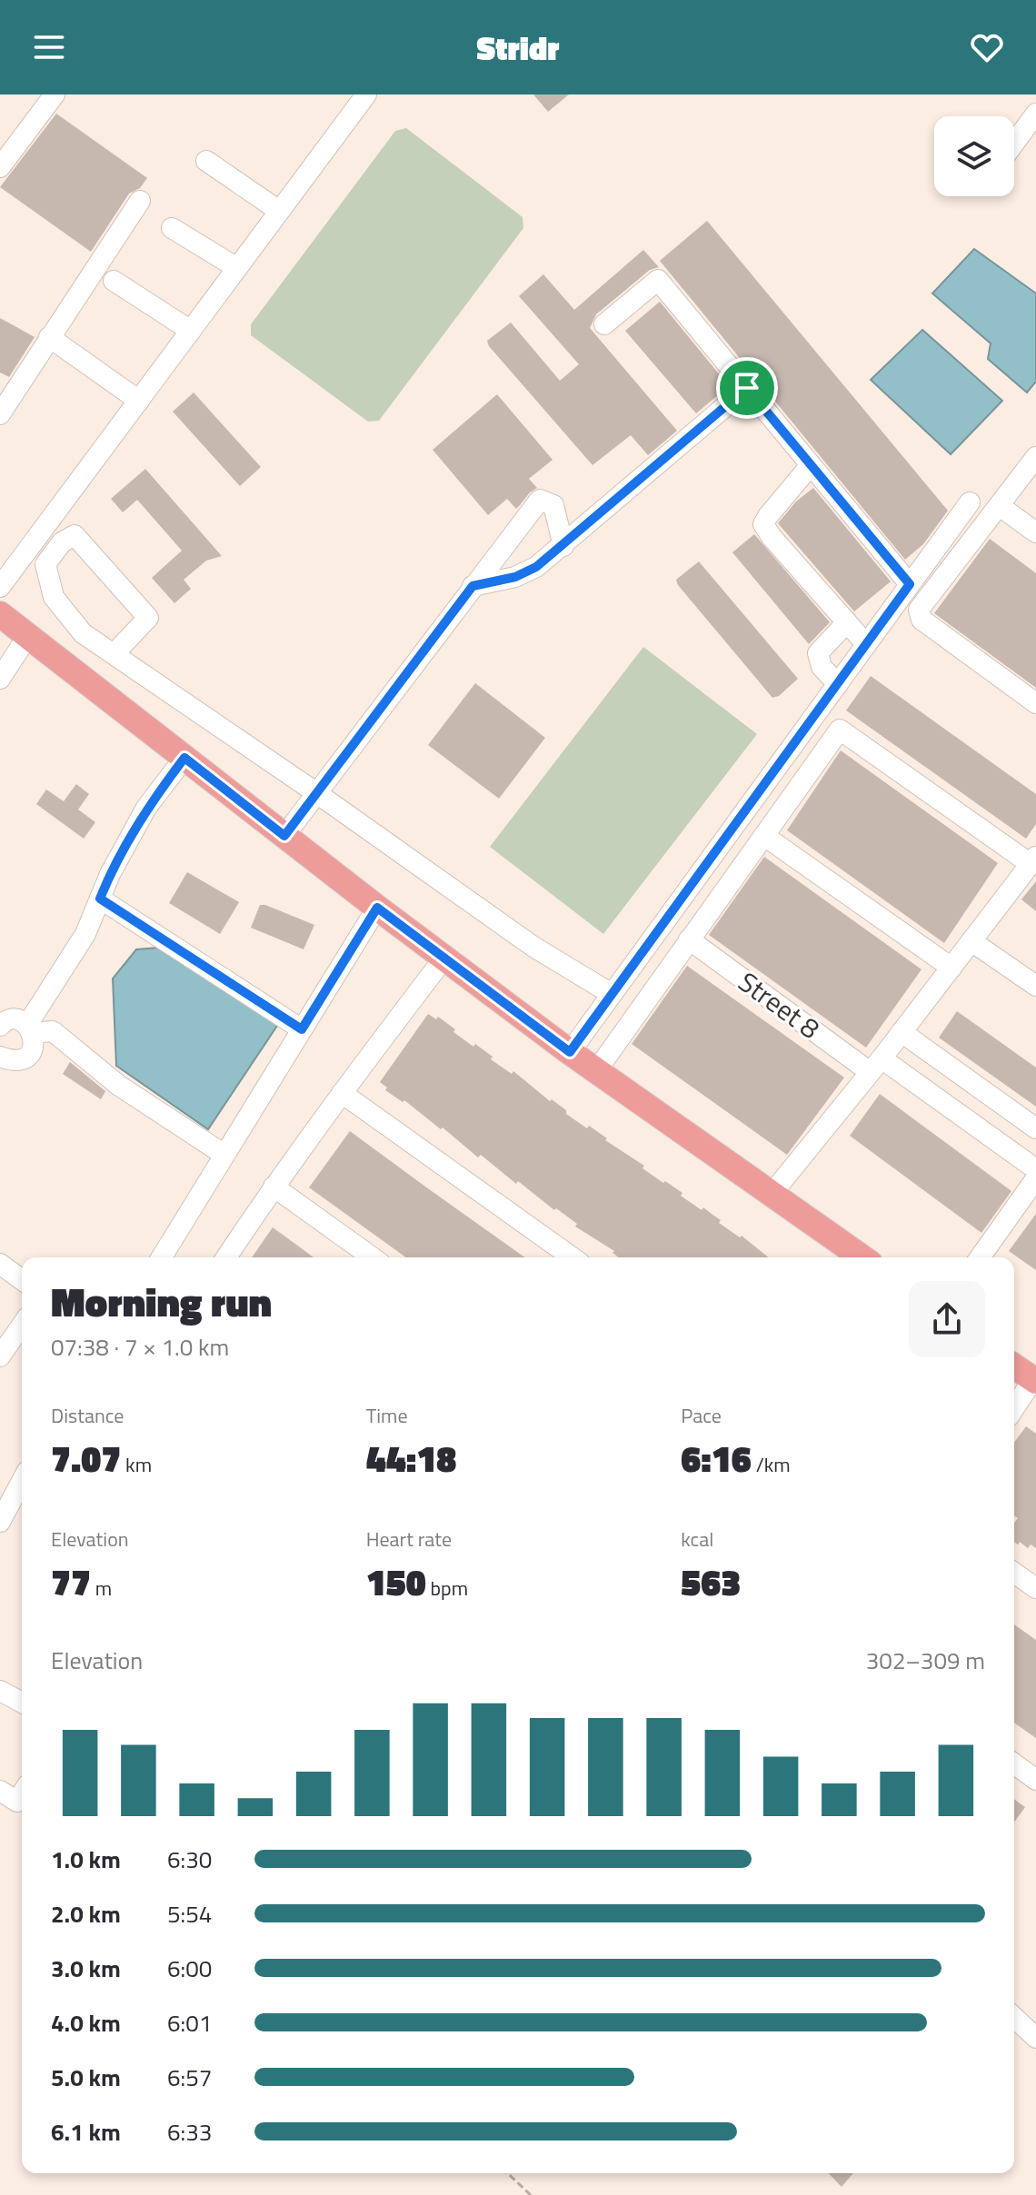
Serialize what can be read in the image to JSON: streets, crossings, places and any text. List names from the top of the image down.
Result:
{
  "streets": {
    "street": ["Street 8"]
  },
  "page": {
    "header": "Stridr",
    "heading": ["Morning run", "07:38 · 7 × 1.0 km"],
    "stats": [
      ["Distance", "7.07 km"],
      ["Time", "44:18"],
      ["Pace", "6:16 /km"],
      ["Elevation", "77 m"],
      ["Heart rate", "150 bpm"],
      ["kcal", "563"]
    ],
    "chart": ["Elevation", "302–309 m"],
    "list": [
      {
        "name": "1.0 km",
        "note": "6:30"
      },
      {
        "name": "2.0 km",
        "note": "5:54"
      },
      {
        "name": "3.0 km",
        "note": "6:00"
      },
      {
        "name": "4.0 km",
        "note": "6:01"
      },
      {
        "name": "5.0 km",
        "note": "6:57"
      },
      {
        "name": "6.1 km",
        "note": "6:33"
      }
    ]
  }
}
